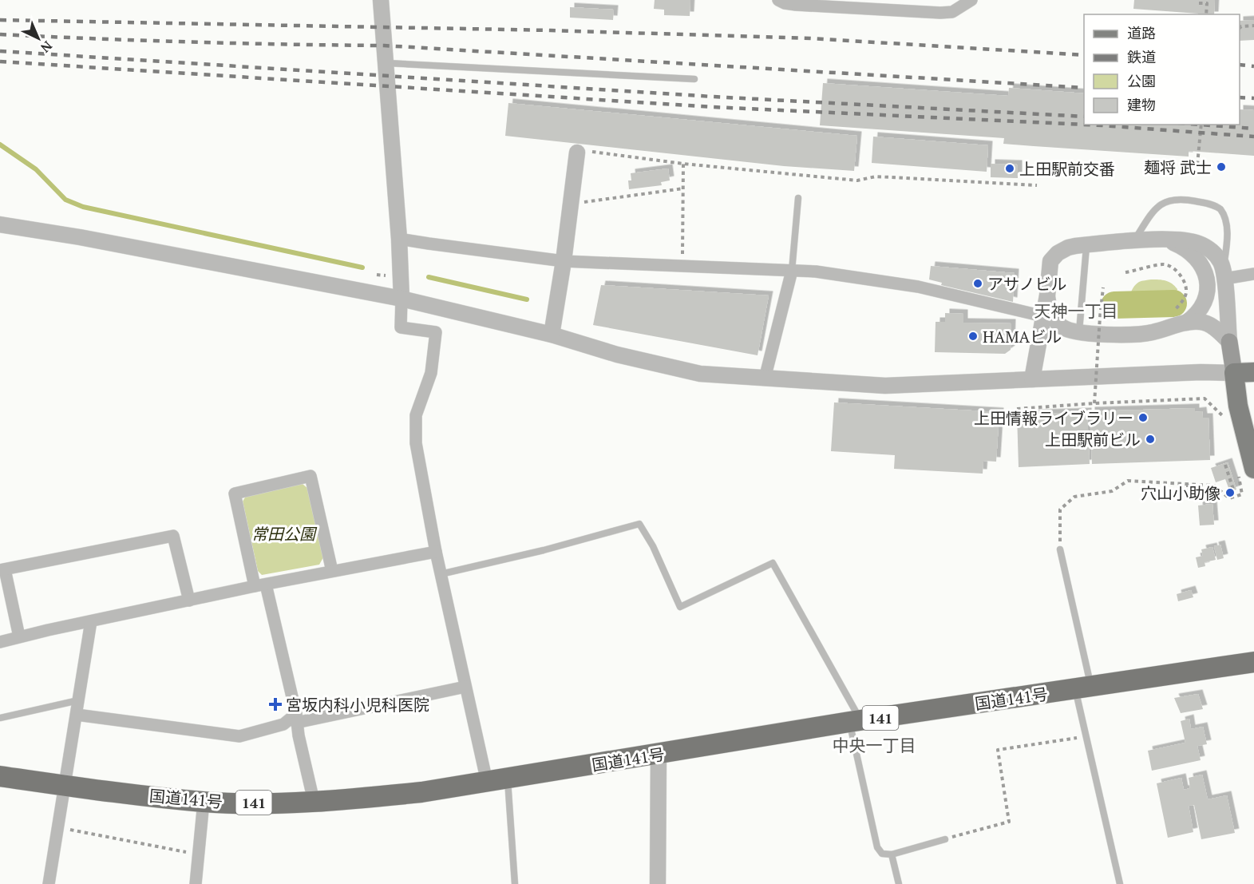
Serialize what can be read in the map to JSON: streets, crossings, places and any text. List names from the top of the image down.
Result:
{
  "streets": {
    "highway": ["国道141号", "141"]
  },
  "districts": ["天神一丁目", "中央一丁目"],
  "parks": ["常田公園"],
  "places": {
    "other": [
      "麺将 武士",
      "上田駅前交番",
      "アサノビル",
      "HAMAビル",
      "上田情報ライブラリー",
      "上田駅前ビル",
      "穴山小助像"
    ],
    "health": ["宮坂内科小児科医院"]
  },
  "legend": [
    "道路",
    "鉄道",
    "公園",
    "建物"
  ],
  "north": "bottom right"
}
